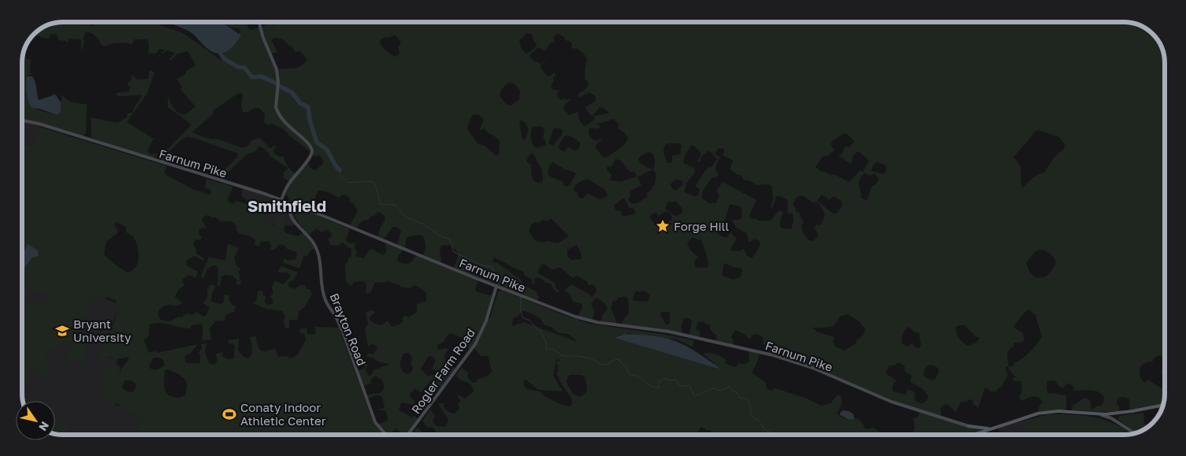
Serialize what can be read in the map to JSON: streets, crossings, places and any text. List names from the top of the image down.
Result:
{
  "streets": {
    "main road": ["Farnum Pike", "Brayton Road", "Rogler Farm Road"]
  },
  "crossings": [
    ["Farnum Pike", "Brayton Road"],
    ["Farnum Pike", "Rogler Farm Road"]
  ],
  "districts": ["Smithfield"],
  "places": {
    "place": ["Forge Hill"],
    "school or university": ["Bryant University"],
    "sports": ["Conaty Indoor Athletic Center"]
  },
  "north": "bottom right"
}
